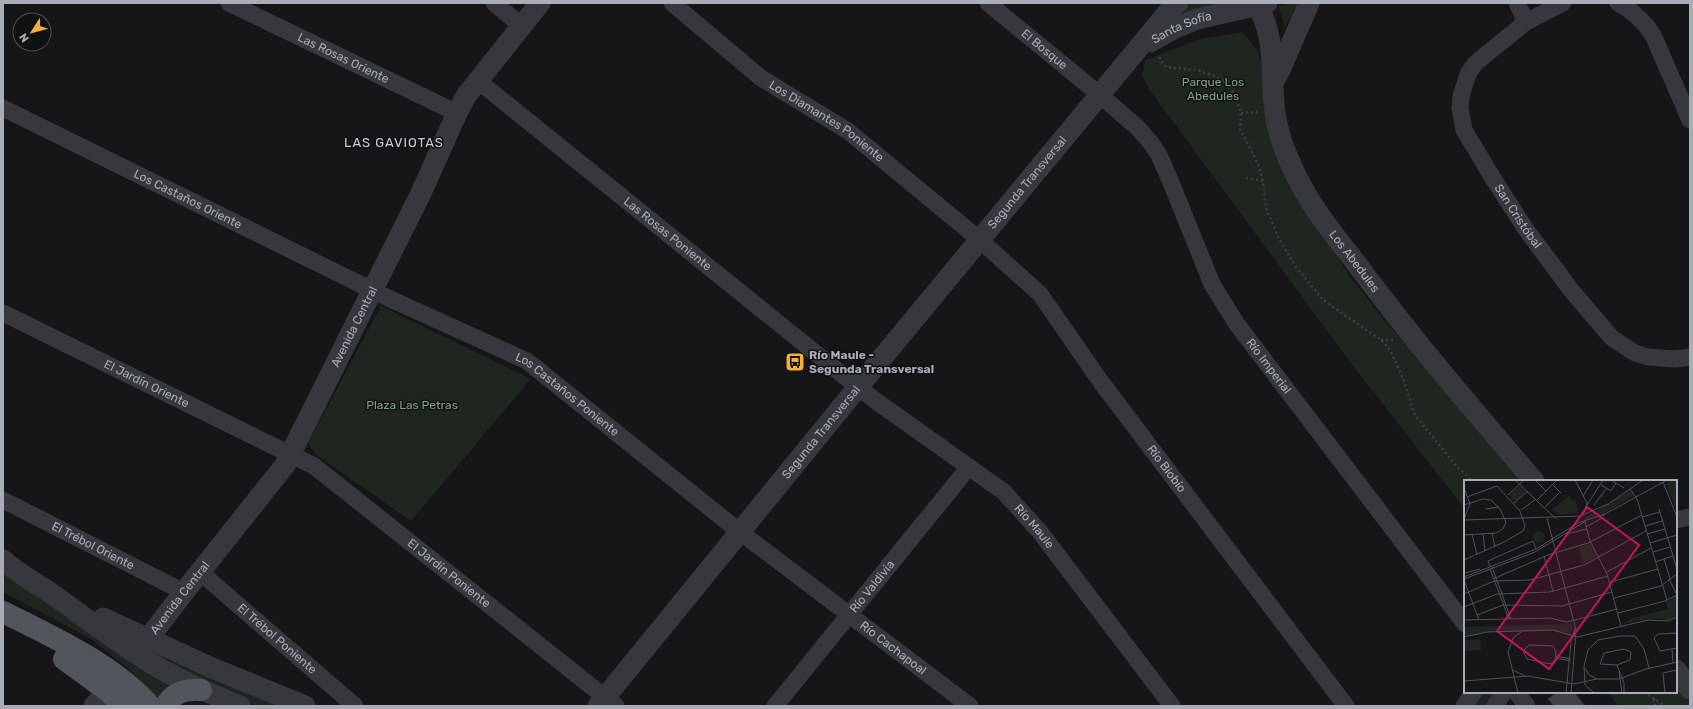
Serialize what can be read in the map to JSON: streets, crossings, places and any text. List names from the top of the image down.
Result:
{
  "streets": {
    "street": [
      "Santa Sofía",
      "El Bosque",
      "Las Rosas Oriente",
      "Los Diamantes Poniente",
      "Segunda Transversal",
      "Los Castaños Oriente",
      "San Cristóbal",
      "Las Rosas Poniente",
      "Los Abedules",
      "Avenida Central",
      "Río Imperial",
      "El Jardín Oriente",
      "Los Castaños Poniente",
      "Río Biobío",
      "Río Maule",
      "El Trébol Oriente",
      "El Jardín Poniente",
      "Río Valdivia",
      "El Trébol Poniente",
      "Río Cachapoal"
    ]
  },
  "crossings": [
    ["Santa Sofía", "Segunda Transversal"],
    ["Santa Sofía", "Los Abedules"],
    ["El Bosque", "Segunda Transversal"],
    ["El Bosque", "Río Imperial"],
    ["Las Rosas Oriente", "Avenida Central"],
    ["Los Diamantes Poniente", "Segunda Transversal"],
    ["Los Diamantes Poniente", "Río Biobío"],
    ["Segunda Transversal", "Las Rosas Poniente"],
    ["Segunda Transversal", "Río Imperial"],
    ["Segunda Transversal", "Los Castaños Poniente"],
    ["Segunda Transversal", "Río Biobío"],
    ["Segunda Transversal", "Río Maule"],
    ["Segunda Transversal", "El Jardín Poniente"],
    ["Segunda Transversal", "Río Cachapoal"],
    ["Los Castaños Oriente", "Avenida Central"],
    ["Los Castaños Oriente", "Los Castaños Poniente"],
    ["Las Rosas Poniente", "Avenida Central"],
    ["Las Rosas Poniente", "Río Maule"],
    ["Avenida Central", "El Jardín Oriente"],
    ["Avenida Central", "Los Castaños Poniente"],
    ["Avenida Central", "El Trébol Oriente"],
    ["Avenida Central", "El Jardín Poniente"],
    ["Avenida Central", "El Trébol Poniente"],
    ["El Jardín Oriente", "El Jardín Poniente"],
    ["Los Castaños Poniente", "Río Cachapoal"],
    ["Río Maule", "Río Valdivia"],
    ["Río Valdivia", "Río Cachapoal"]
  ],
  "districts": ["LAS GAVIOTAS"],
  "parks": ["Parque Los Abedules", "Plaza Las Petras"],
  "places": {
    "bus stop": ["Río Maule - Segunda Transversal"]
  },
  "north": "bottom left"
}
